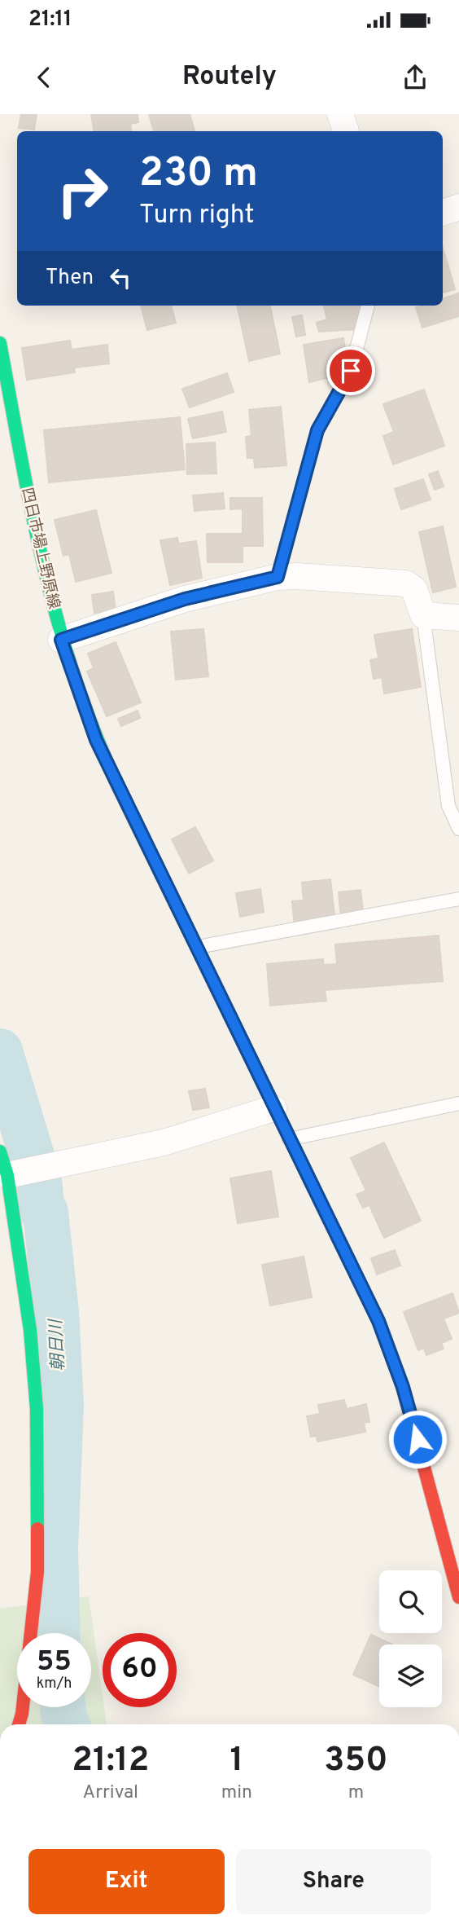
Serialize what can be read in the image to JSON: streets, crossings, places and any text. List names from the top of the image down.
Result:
{
  "streets": {
    "main road": ["四日市場上野原線"]
  },
  "water": ["朝日川"],
  "page": {
    "status": "21:11",
    "header": "Routely",
    "turn": ["230 m", "Turn right"],
    "then": "Then",
    "speed": "55 km/h",
    "limit": "60",
    "eta": [
      "21:12",
      "Arrival",
      "1",
      "min",
      "350",
      "m"
    ],
    "buttons": ["Exit", "Share"]
  }
}
